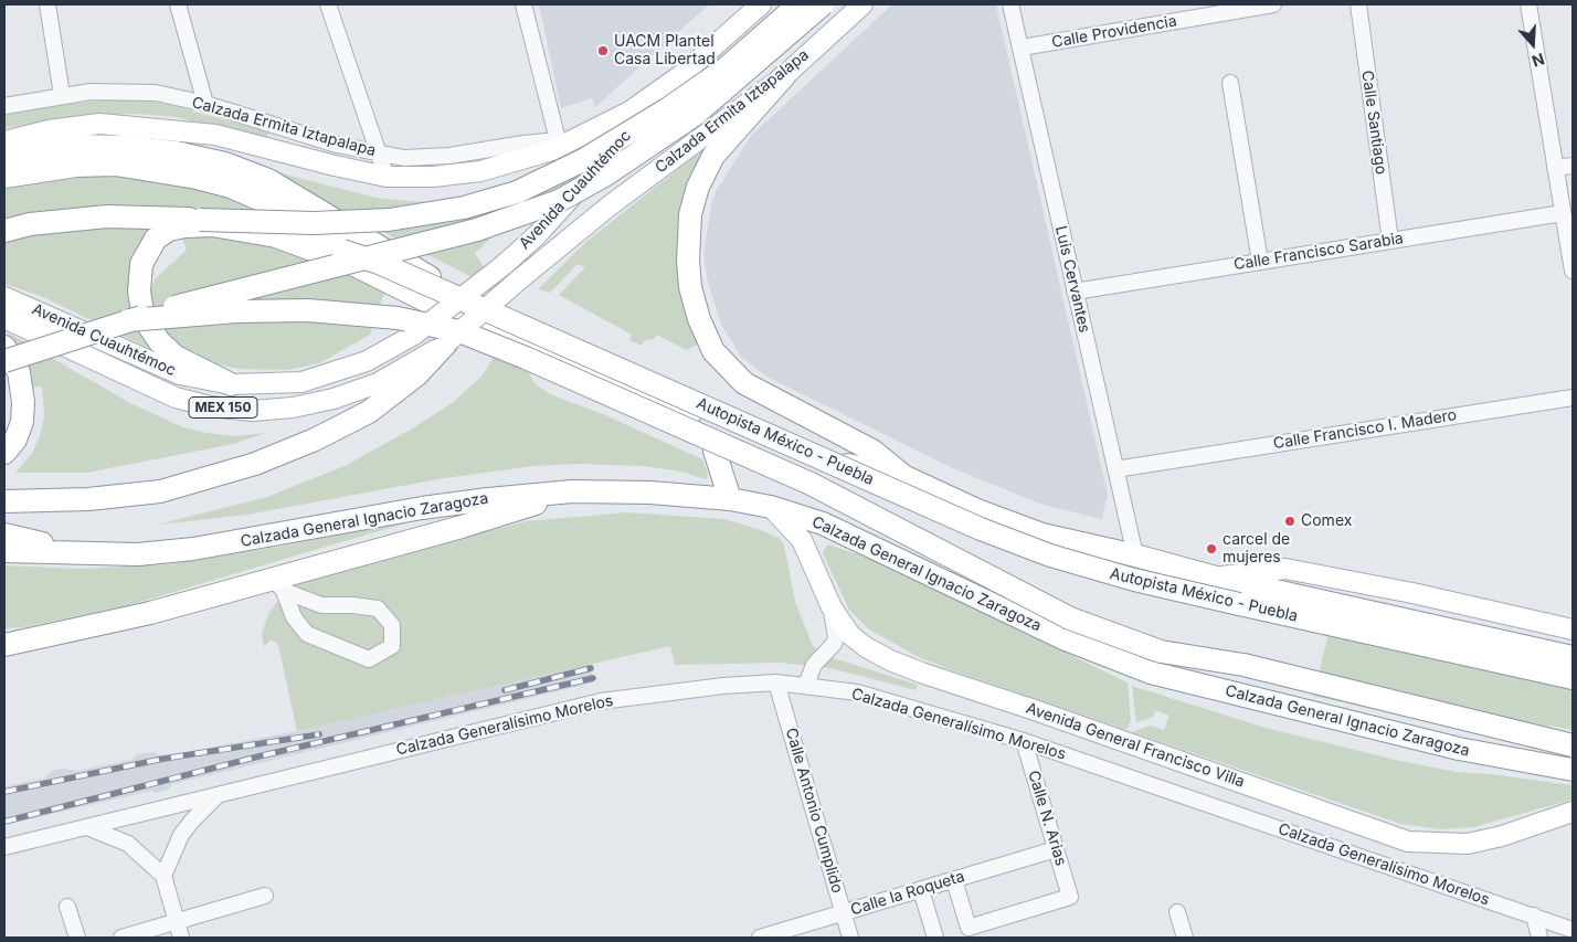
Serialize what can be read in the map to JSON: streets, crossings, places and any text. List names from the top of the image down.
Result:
{
  "streets": {
    "highway": ["Autopista México - Puebla", "Calzada General Ignacio Zaragoza"],
    "main road": [
      "Calzada Ermita Iztapalapa",
      "Avenida Cuauhtémoc",
      "MEX 150",
      "Avenida General Francisco Villa"
    ],
    "street": [
      "Calle Providencia",
      "Calle Santiago",
      "Calle Francisco Sarabia",
      "Luis Cervantes",
      "Calle Francisco I. Madero",
      "Calzada Generalísimo Morelos",
      "Calle Antonio Cumplido",
      "Calle N. Arias",
      "Calle la Roqueta"
    ]
  },
  "crossings": [
    ["Calle Providencia", "Luis Cervantes"],
    ["Calzada Ermita Iztapalapa", "Avenida Cuauhtémoc"],
    ["Calzada Ermita Iztapalapa", "Autopista México - Puebla"],
    ["Calle Santiago", "Calle Francisco Sarabia"],
    ["Avenida Cuauhtémoc", "Autopista México - Puebla"],
    ["Calle Francisco Sarabia", "Luis Cervantes"],
    ["Luis Cervantes", "Calle Francisco I. Madero"],
    ["Calzada General Ignacio Zaragoza", "Avenida General Francisco Villa"],
    ["Calzada Generalísimo Morelos", "Calle Antonio Cumplido"],
    ["Calzada Generalísimo Morelos", "Calle N. Arias"],
    ["Calle Antonio Cumplido", "Calle la Roqueta"],
    ["Calle N. Arias", "Calle la Roqueta"]
  ],
  "places": ["UACM Plantel Casa Libertad", "Comex", "carcel de mujeres"],
  "north": "bottom"
}
